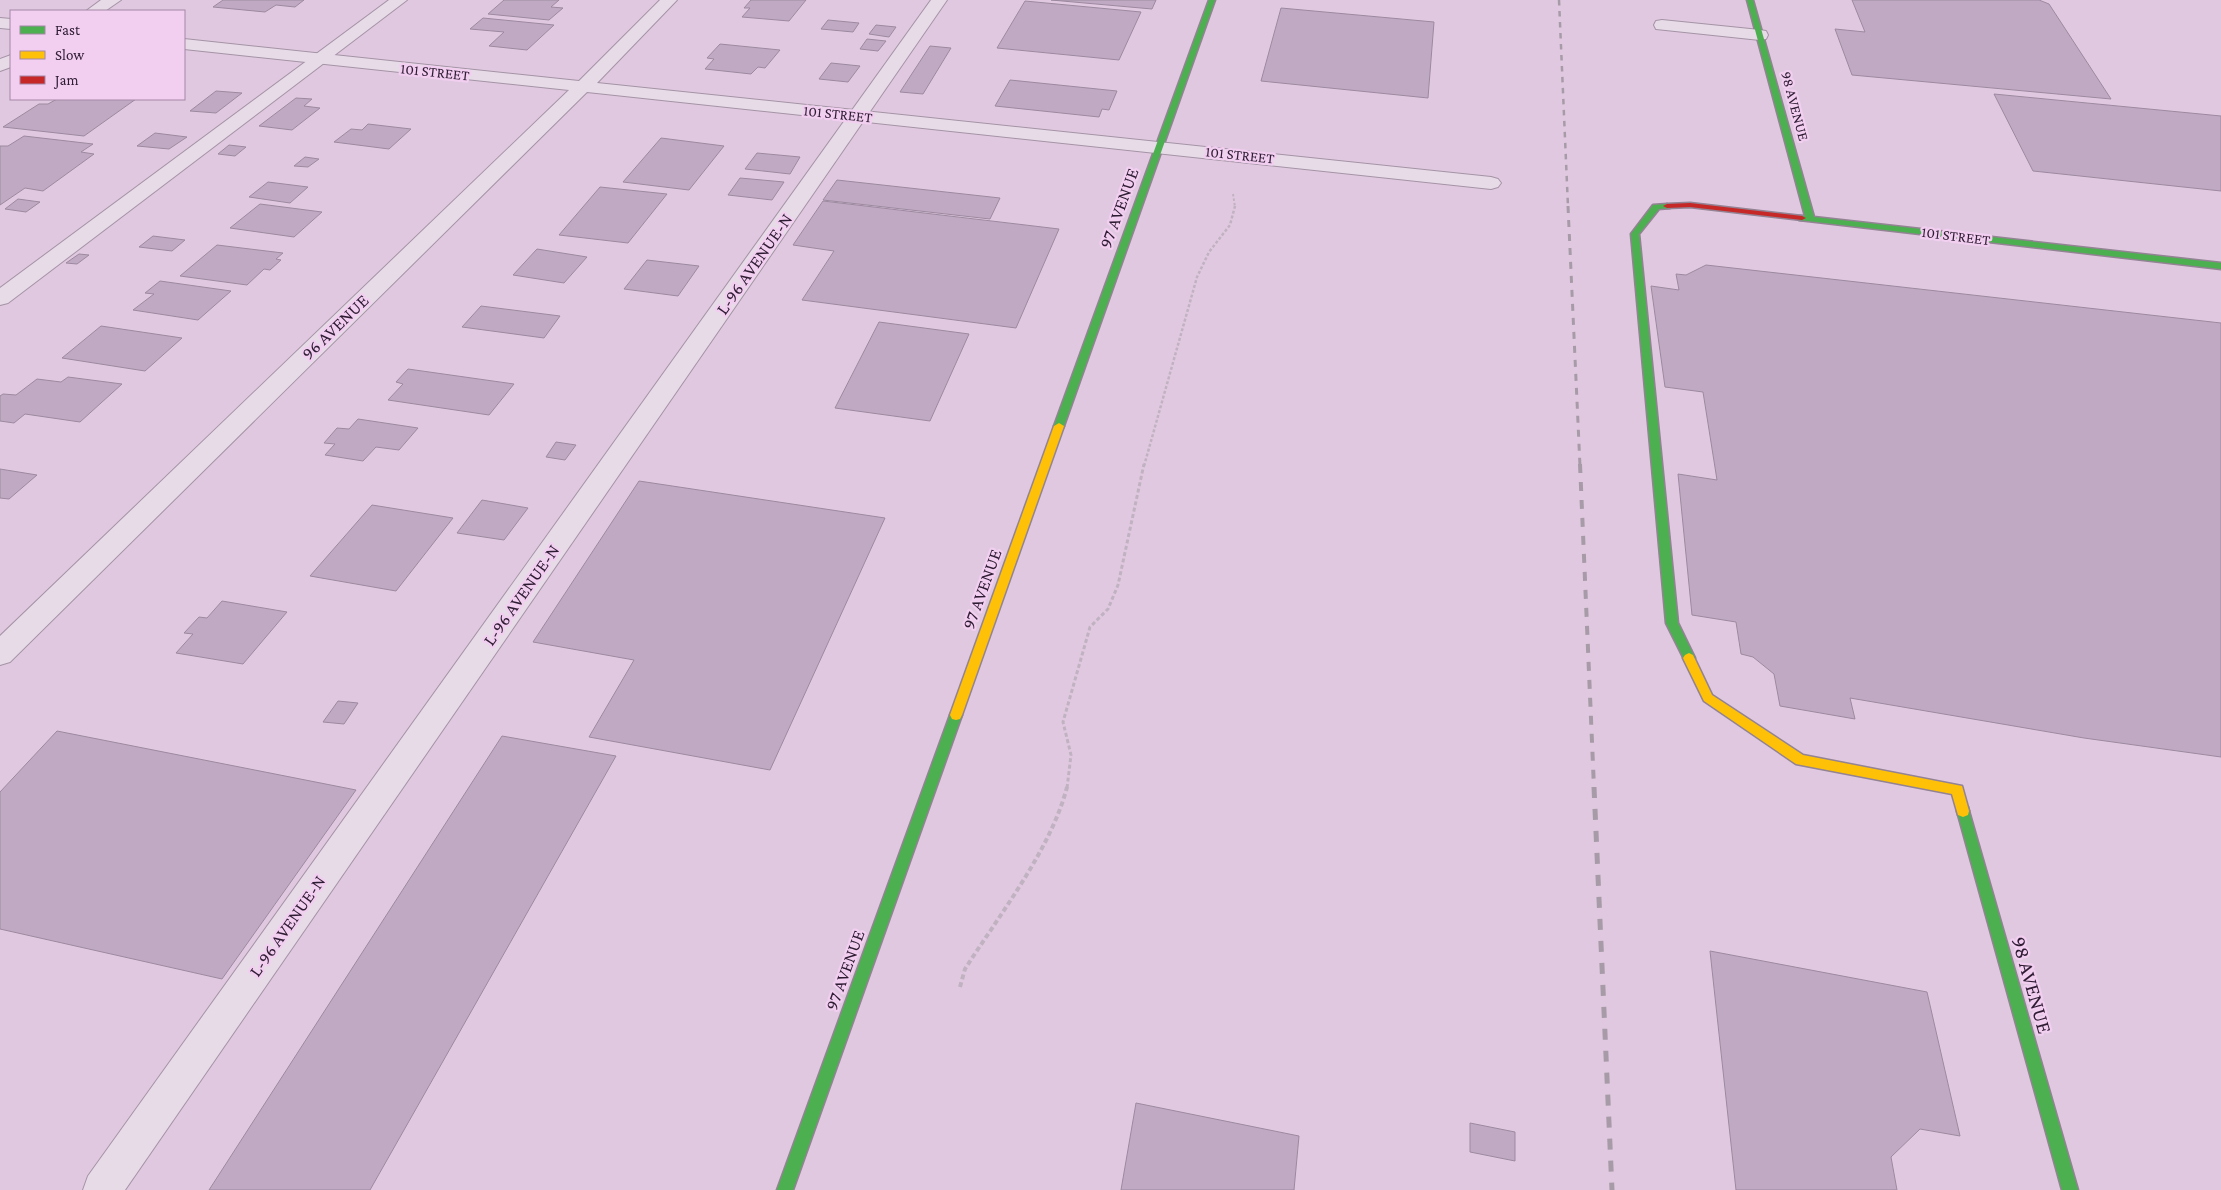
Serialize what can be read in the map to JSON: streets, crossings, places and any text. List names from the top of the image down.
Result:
{
  "streets": {
    "street": [
      "101 STREET",
      "98 AVENUE",
      "97 AVENUE",
      "L-96 AVENUE-N",
      "96 AVENUE"
    ]
  },
  "crossings": [
    ["101 STREET", "98 AVENUE"],
    ["101 STREET", "97 AVENUE"],
    ["101 STREET", "L-96 AVENUE-N"],
    ["101 STREET", "96 AVENUE"]
  ],
  "legend": ["Fast", "Slow", "Jam"]
}
